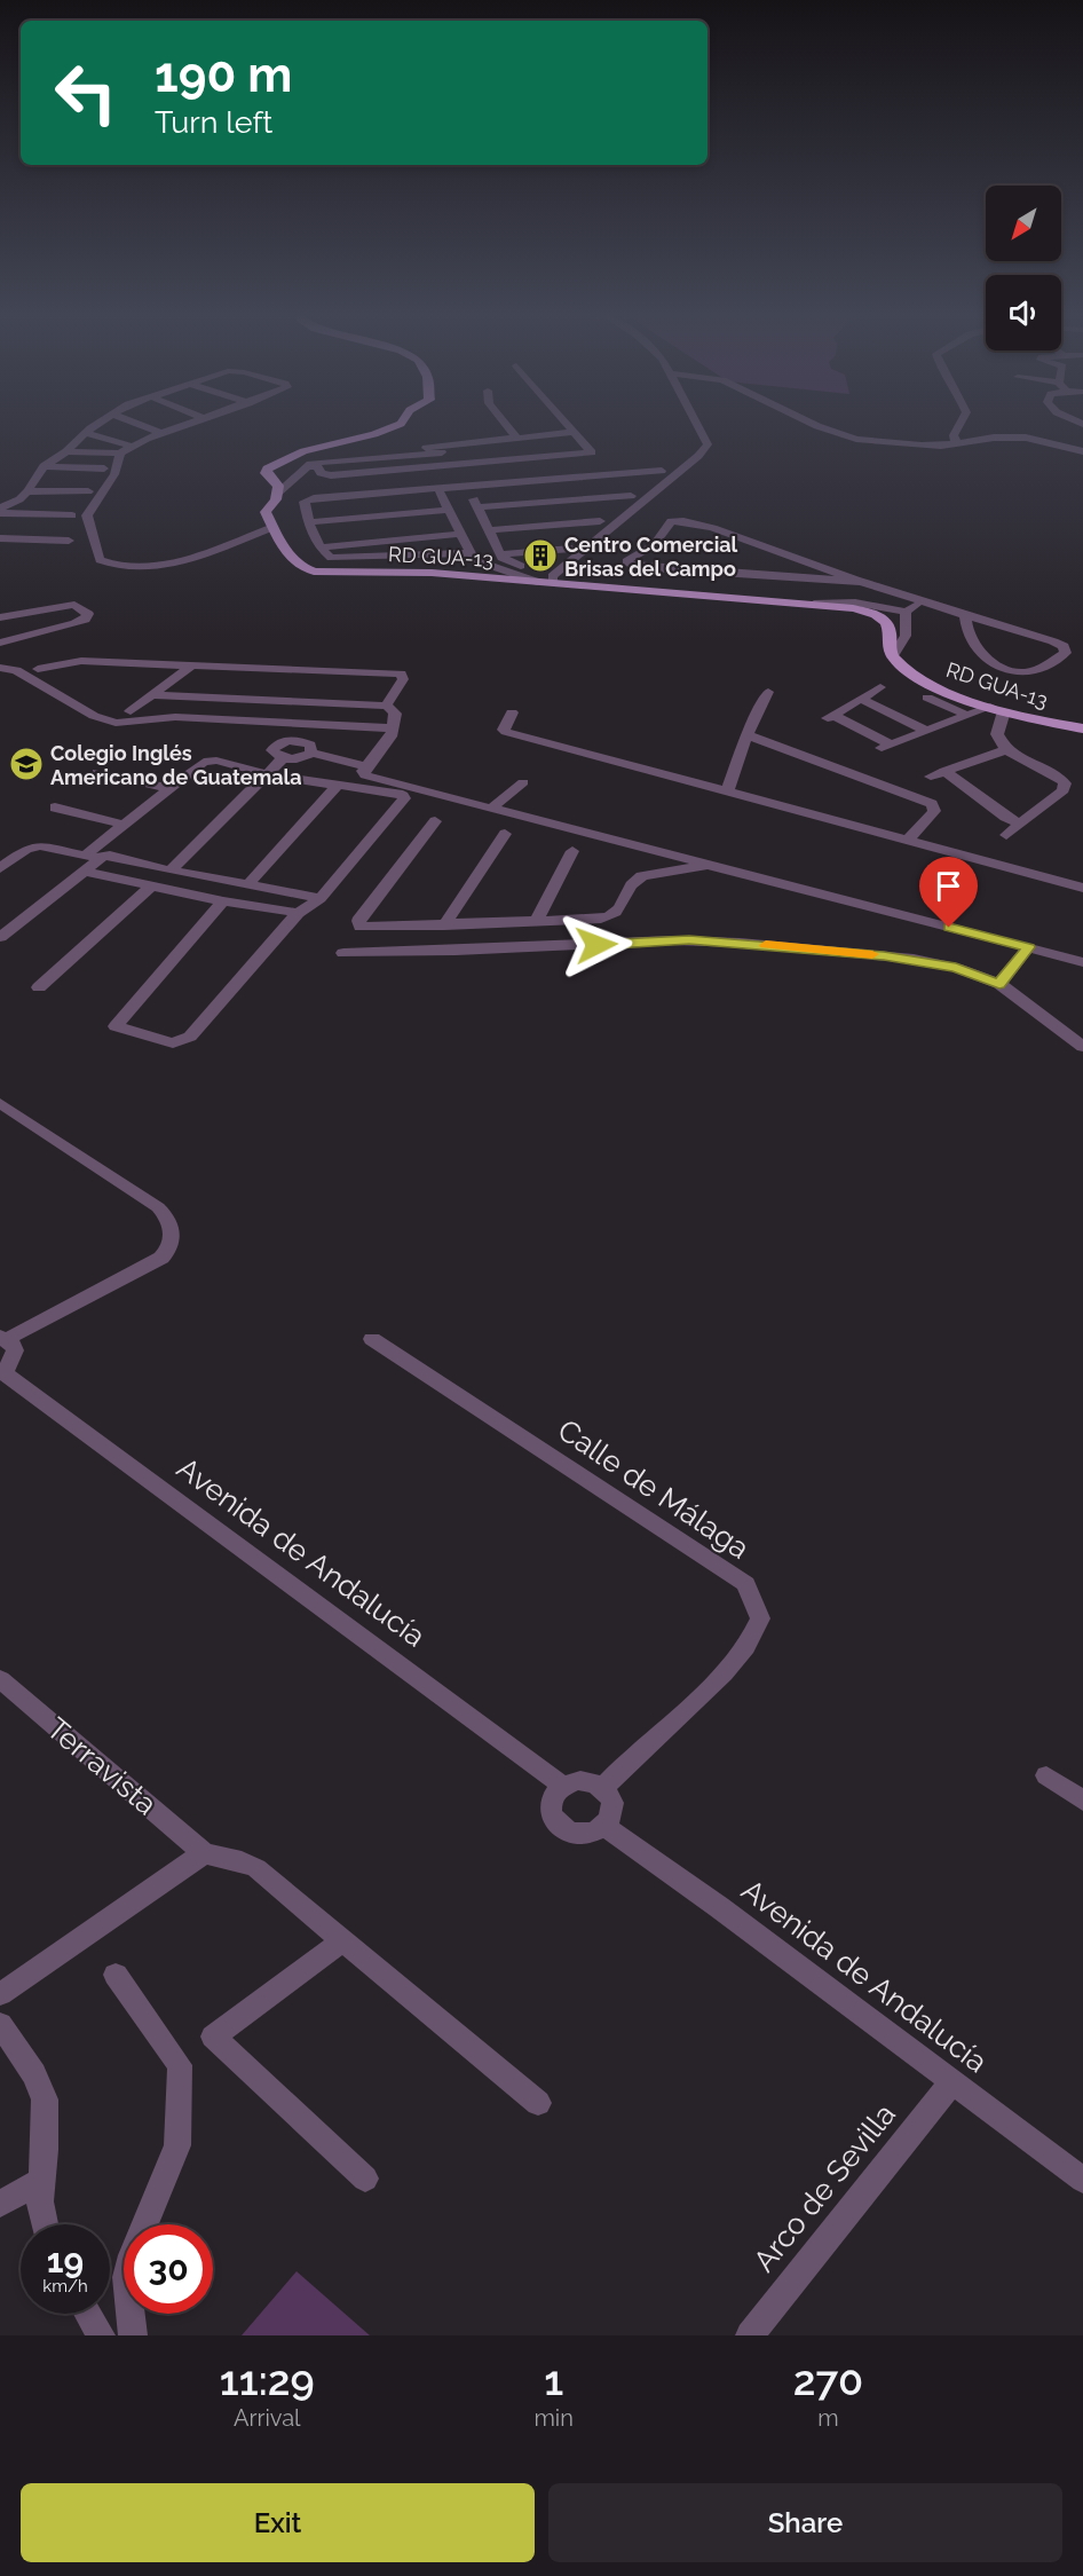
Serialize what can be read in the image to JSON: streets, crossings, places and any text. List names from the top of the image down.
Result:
{
  "streets": {
    "main road": ["RD GUA-13"],
    "street": [
      "Calle de Málaga",
      "Avenida de Andalucía",
      "Terravista",
      "Arco de Sevilla"
    ]
  },
  "crossings": [
    ["Calle de Málaga", "Avenida de Andalucía"],
    ["Avenida de Andalucía", "Arco de Sevilla"]
  ],
  "places": {
    "building": ["Centro Comercial Brisas del Campo"],
    "school or university": ["Colegio Inglés Americano de Guatemala"]
  },
  "north": "bottom left",
  "page": {
    "turn": ["190 m", "Turn left"],
    "speed": "19 km/h",
    "limit": "30",
    "eta": [
      "11:29",
      "Arrival",
      "1",
      "min",
      "270",
      "m"
    ],
    "buttons": ["Exit", "Share"]
  }
}
